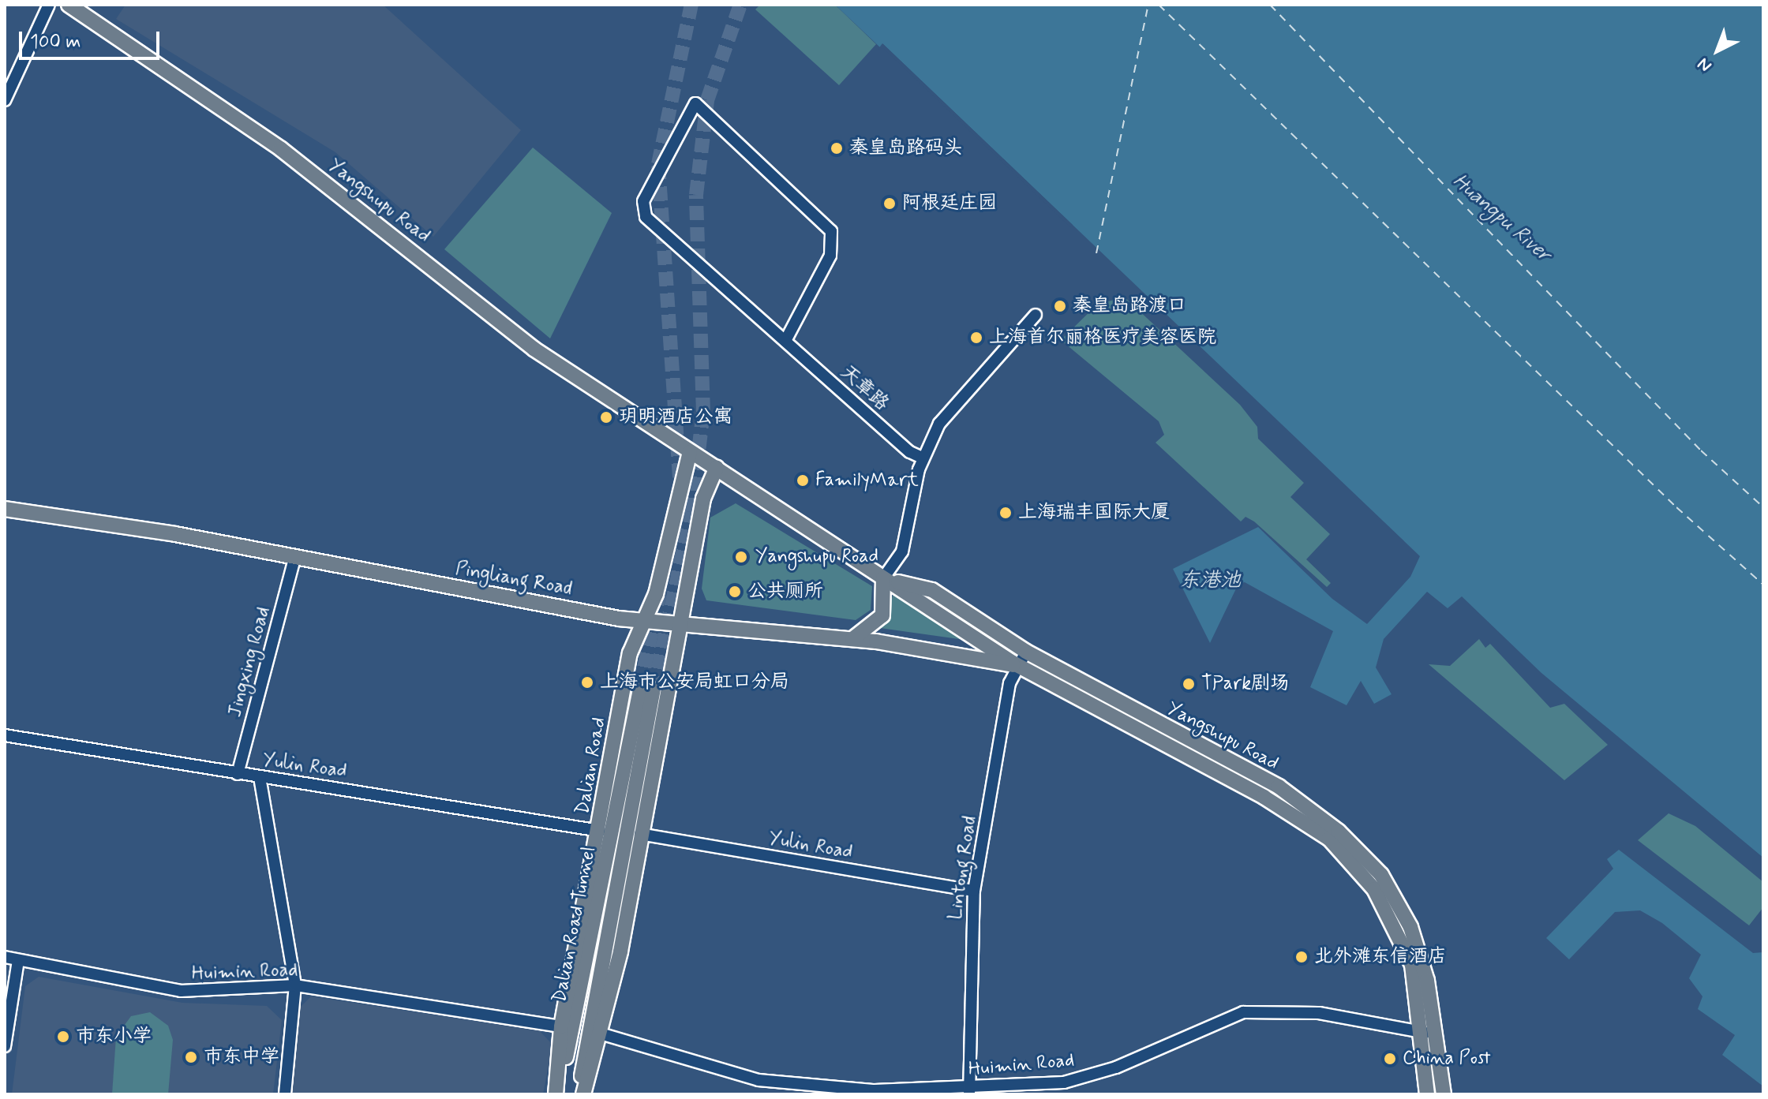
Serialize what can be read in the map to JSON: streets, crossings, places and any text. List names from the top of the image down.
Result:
{
  "streets": {
    "main road": [
      "Yangshupu Road",
      "Pingliang Road",
      "Dalian Road",
      "Dalian Road Tunnel"
    ],
    "street": [
      "天章路",
      "Jingxing Road",
      "Yulin Road",
      "Lintong Road",
      "Huimin Road"
    ]
  },
  "crossings": [
    ["Yangshupu Road", "Pingliang Road"],
    ["Yangshupu Road", "Dalian Road"],
    ["Yangshupu Road", "Lintong Road"],
    ["Yangshupu Road", "Huimin Road"],
    ["Pingliang Road", "Jingxing Road"],
    ["Pingliang Road", "Dalian Road"],
    ["Pingliang Road", "Lintong Road"],
    ["Jingxing Road", "Yulin Road"],
    ["Yulin Road", "Dalian Road"],
    ["Yulin Road", "Lintong Road"],
    ["Dalian Road", "Dalian Road Tunnel"],
    ["Dalian Road", "Huimin Road"],
    ["Lintong Road", "Huimin Road"]
  ],
  "water": ["Huangpu River", "东港池"],
  "places": [
    "秦皇岛路码头",
    "阿根廷庄园",
    "秦皇岛路渡口",
    "上海首尔丽格医疗美容医院",
    "玥明酒店公寓",
    "FamilyMart",
    "上海瑞丰国际大厦",
    "Yangshupu Road",
    "公共厕所",
    "上海市公安局虹口分局",
    "TPark剧场",
    "北外滩东信酒店",
    "市东小学",
    "市东中学",
    "China Post"
  ],
  "scale_bar": "100 m",
  "north": "bottom left"
}
